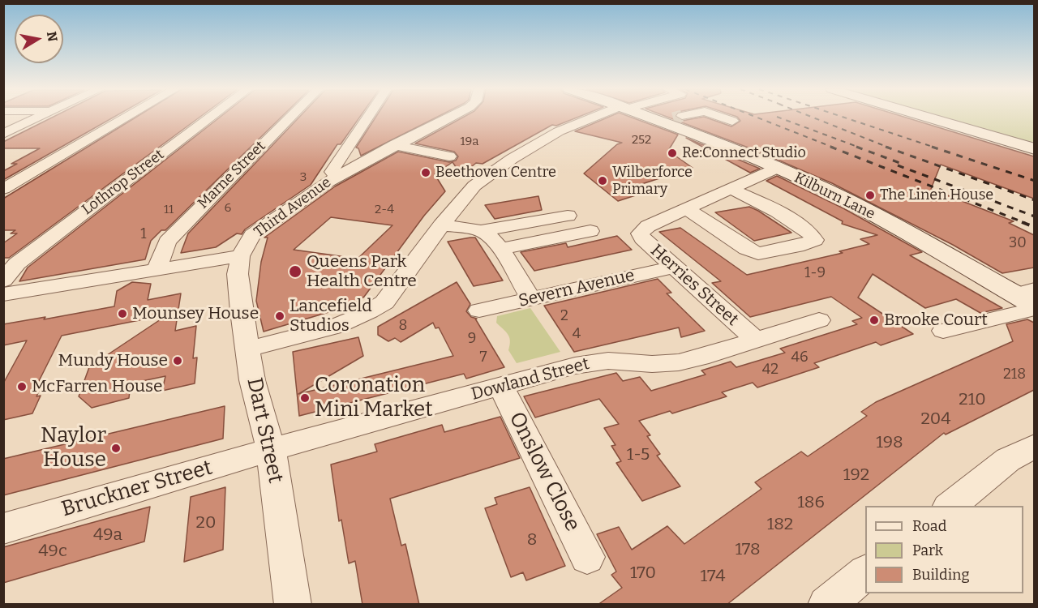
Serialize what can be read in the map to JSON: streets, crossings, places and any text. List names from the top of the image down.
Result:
{
  "streets": {
    "main road": ["Kilburn Lane"],
    "street": [
      "Marne Street",
      "Lothrop Street",
      "Third Avenue",
      "Herries Street",
      "Severn Avenue",
      "Dowland Street",
      "Dart Street",
      "Onslow Close",
      "Bruckner Street"
    ]
  },
  "crossings": [
    ["Kilburn Lane", "Herries Street"],
    ["Third Avenue", "Dart Street"],
    ["Herries Street", "Severn Avenue"],
    ["Herries Street", "Dowland Street"],
    ["Dowland Street", "Dart Street"],
    ["Dowland Street", "Onslow Close"],
    ["Dowland Street", "Bruckner Street"],
    ["Dart Street", "Bruckner Street"]
  ],
  "places": [
    "Re:Connect Studio",
    "Beethoven Centre",
    "Wilberforce Primary",
    "The Linen House",
    "Queens Park Health Centre",
    "Mounsey House",
    "Lancefield Studios",
    "Brooke Court",
    "Mundy House",
    "McFarren House",
    "Coronation Mini Market",
    "Naylor House"
  ],
  "house_numbers": [
    "252",
    "19a",
    "3",
    "6",
    "11",
    "2-4",
    "1",
    "30",
    "1-9",
    "2",
    "8",
    "4",
    "9",
    "7",
    "46",
    "42",
    "218",
    "210",
    "204",
    "198",
    "1-5",
    "192",
    "186",
    "20",
    "182",
    "49a",
    "8",
    "178",
    "49c",
    "170",
    "174"
  ],
  "legend": ["Road", "Park", "Building"],
  "north": "right"
}
